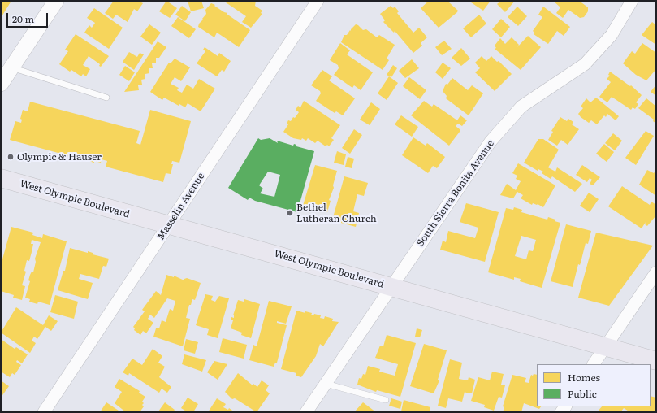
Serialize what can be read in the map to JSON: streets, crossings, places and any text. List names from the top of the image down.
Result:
{
  "streets": {
    "main road": ["West Olympic Boulevard"],
    "street": ["South Sierra Bonita Avenue", "Masselin Avenue"]
  },
  "crossings": [
    ["South Sierra Bonita Avenue", "West Olympic Boulevard"],
    ["West Olympic Boulevard", "Masselin Avenue"]
  ],
  "places": ["Olympic & Hauser", "Bethel Lutheran Church"],
  "legend": ["Homes", "Public"],
  "scale_bar": "20 m"
}
